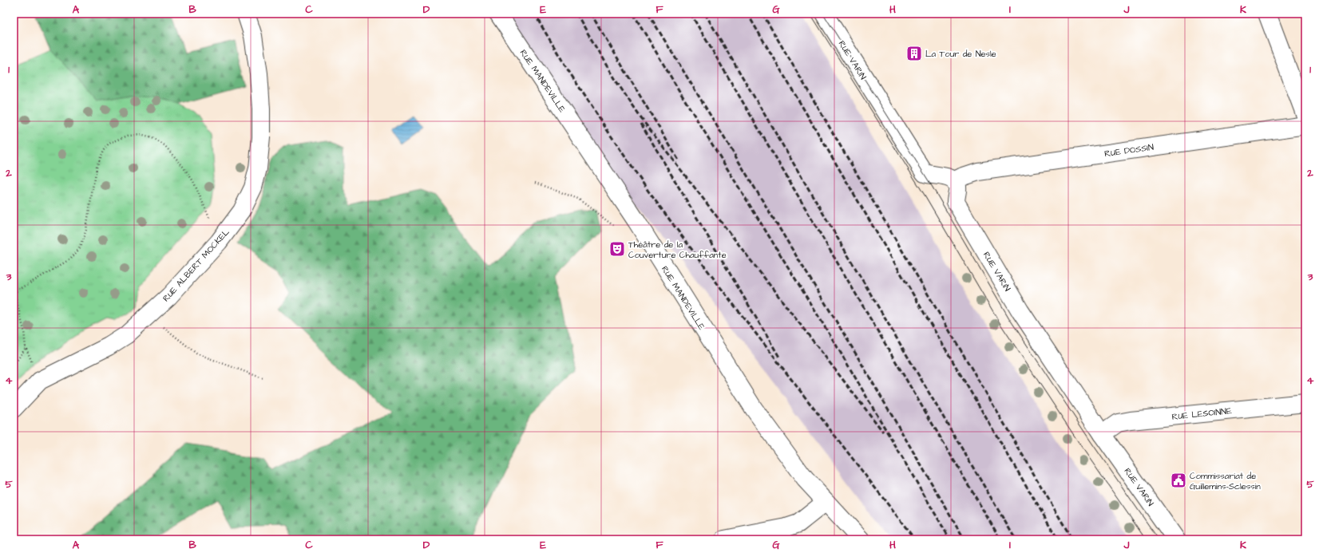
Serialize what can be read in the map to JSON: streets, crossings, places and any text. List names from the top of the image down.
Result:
{
  "streets": {
    "street": [
      "RUE VARIN",
      "RUE MANDEVILLE",
      "RUE DOSSIN",
      "RUE ALBERT MOCKEL",
      "RUE LESOINNE"
    ]
  },
  "crossings": [
    ["RUE VARIN", "RUE DOSSIN"],
    ["RUE VARIN", "RUE LESOINNE"]
  ],
  "places": {
    "building": ["La Tour de Nesle"],
    "theatre": ["Théâtre de la Couverture Chauffante"],
    "public building": ["Commissariat de Guillemins-Sclessin"]
  },
  "grid": {
    "columns": [
      "A",
      "B",
      "C",
      "D",
      "E",
      "F",
      "G",
      "H",
      "I",
      "J",
      "K"
    ],
    "rows": [
      "1",
      "2",
      "3",
      "4",
      "5"
    ]
  }
}
